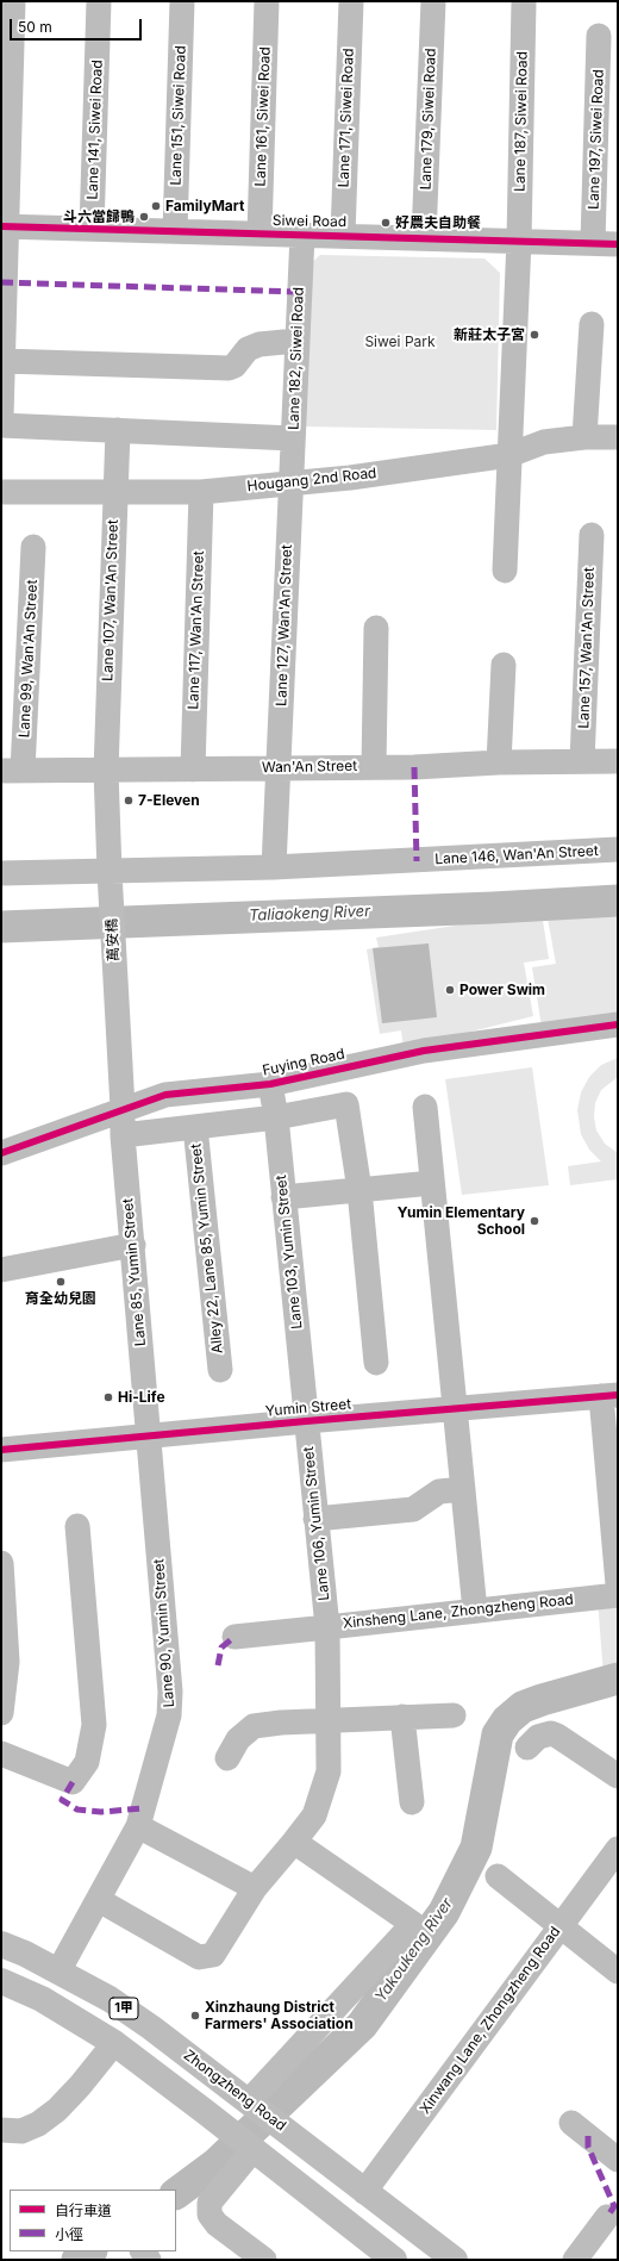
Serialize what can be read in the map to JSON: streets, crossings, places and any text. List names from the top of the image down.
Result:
{
  "streets": {
    "main road": ["1甲", "Zhongzheng Road"],
    "street": [
      "Lane 151, Siwei Road",
      "Lane 161, Siwei Road",
      "Lane 171, Siwei Road",
      "Lane 179, Siwei Road",
      "Lane 187, Siwei Road",
      "Lane 141, Siwei Road",
      "Lane 197, Siwei Road",
      "Siwei Road",
      "Lane 182, Siwei Road",
      "Hougang 2nd Road",
      "Lane 107, Wan'An Street",
      "Lane 127, Wan'An Street",
      "Lane 117, Wan'An Street",
      "Lane 157, Wan'An Street",
      "Lane 99, Wan'An Street",
      "Wan'An Street",
      "Lane 146, Wan'An Street",
      "萬安橋",
      "Fuying Road",
      "Alley 22, Lane 85, Yumin Street",
      "Lane 103, Yumin Street",
      "Lane 85, Yumin Street",
      "Yumin Street",
      "Lane 106, Yumin Street",
      "Xinsheng Lane, Zhongzheng Road",
      "Lane 90, Yumin Street",
      "Xinwang Lane, Zhongzheng Road"
    ]
  },
  "crossings": [
    ["Lane 151, Siwei Road", "Siwei Road"],
    ["Lane 161, Siwei Road", "Siwei Road"],
    ["Lane 171, Siwei Road", "Siwei Road"],
    ["Lane 179, Siwei Road", "Siwei Road"],
    ["Lane 187, Siwei Road", "Siwei Road"],
    ["Lane 187, Siwei Road", "Hougang 2nd Road"],
    ["Lane 141, Siwei Road", "Siwei Road"],
    ["Lane 197, Siwei Road", "Siwei Road"],
    ["Siwei Road", "Lane 182, Siwei Road"],
    ["Lane 182, Siwei Road", "Hougang 2nd Road"],
    ["Lane 182, Siwei Road", "Lane 127, Wan'An Street"],
    ["Hougang 2nd Road", "Lane 107, Wan'An Street"],
    ["Hougang 2nd Road", "Lane 127, Wan'An Street"],
    ["Hougang 2nd Road", "Lane 117, Wan'An Street"],
    ["Lane 107, Wan'An Street", "Wan'An Street"],
    ["Lane 107, Wan'An Street", "Lane 146, Wan'An Street"],
    ["Lane 107, Wan'An Street", "萬安橋"],
    ["Lane 127, Wan'An Street", "Wan'An Street"],
    ["Lane 127, Wan'An Street", "Lane 146, Wan'An Street"],
    ["Lane 117, Wan'An Street", "Wan'An Street"],
    ["Lane 157, Wan'An Street", "Wan'An Street"],
    ["Lane 99, Wan'An Street", "Wan'An Street"],
    ["Lane 146, Wan'An Street", "萬安橋"],
    ["萬安橋", "Fuying Road"],
    ["萬安橋", "Lane 85, Yumin Street"],
    ["Fuying Road", "Lane 103, Yumin Street"],
    ["Fuying Road", "Lane 85, Yumin Street"],
    ["Alley 22, Lane 85, Yumin Street", "Lane 103, Yumin Street"],
    ["Alley 22, Lane 85, Yumin Street", "Lane 85, Yumin Street"],
    ["Lane 103, Yumin Street", "Yumin Street"],
    ["Lane 103, Yumin Street", "Lane 106, Yumin Street"],
    ["Lane 85, Yumin Street", "Yumin Street"],
    ["Lane 85, Yumin Street", "Lane 90, Yumin Street"],
    ["Yumin Street", "Lane 106, Yumin Street"],
    ["Yumin Street", "Lane 90, Yumin Street"],
    ["Lane 106, Yumin Street", "Xinsheng Lane, Zhongzheng Road"],
    ["Xinwang Lane, Zhongzheng Road", "Zhongzheng Road"]
  ],
  "water": ["Taliaokeng River", "Yakoukeng River"],
  "parks": ["Siwei Park"],
  "places": [
    "FamilyMart",
    "斗六當歸鴨",
    "好農夫自助餐",
    "新莊太子宮",
    "7-Eleven",
    "Power Swim",
    "Yumin Elementary School",
    "育全幼兒園",
    "Hi-Life",
    "Xinzhaung District Farmers' Association"
  ],
  "legend": ["自行車道", "小徑"],
  "scale_bar": "50 m"
}
